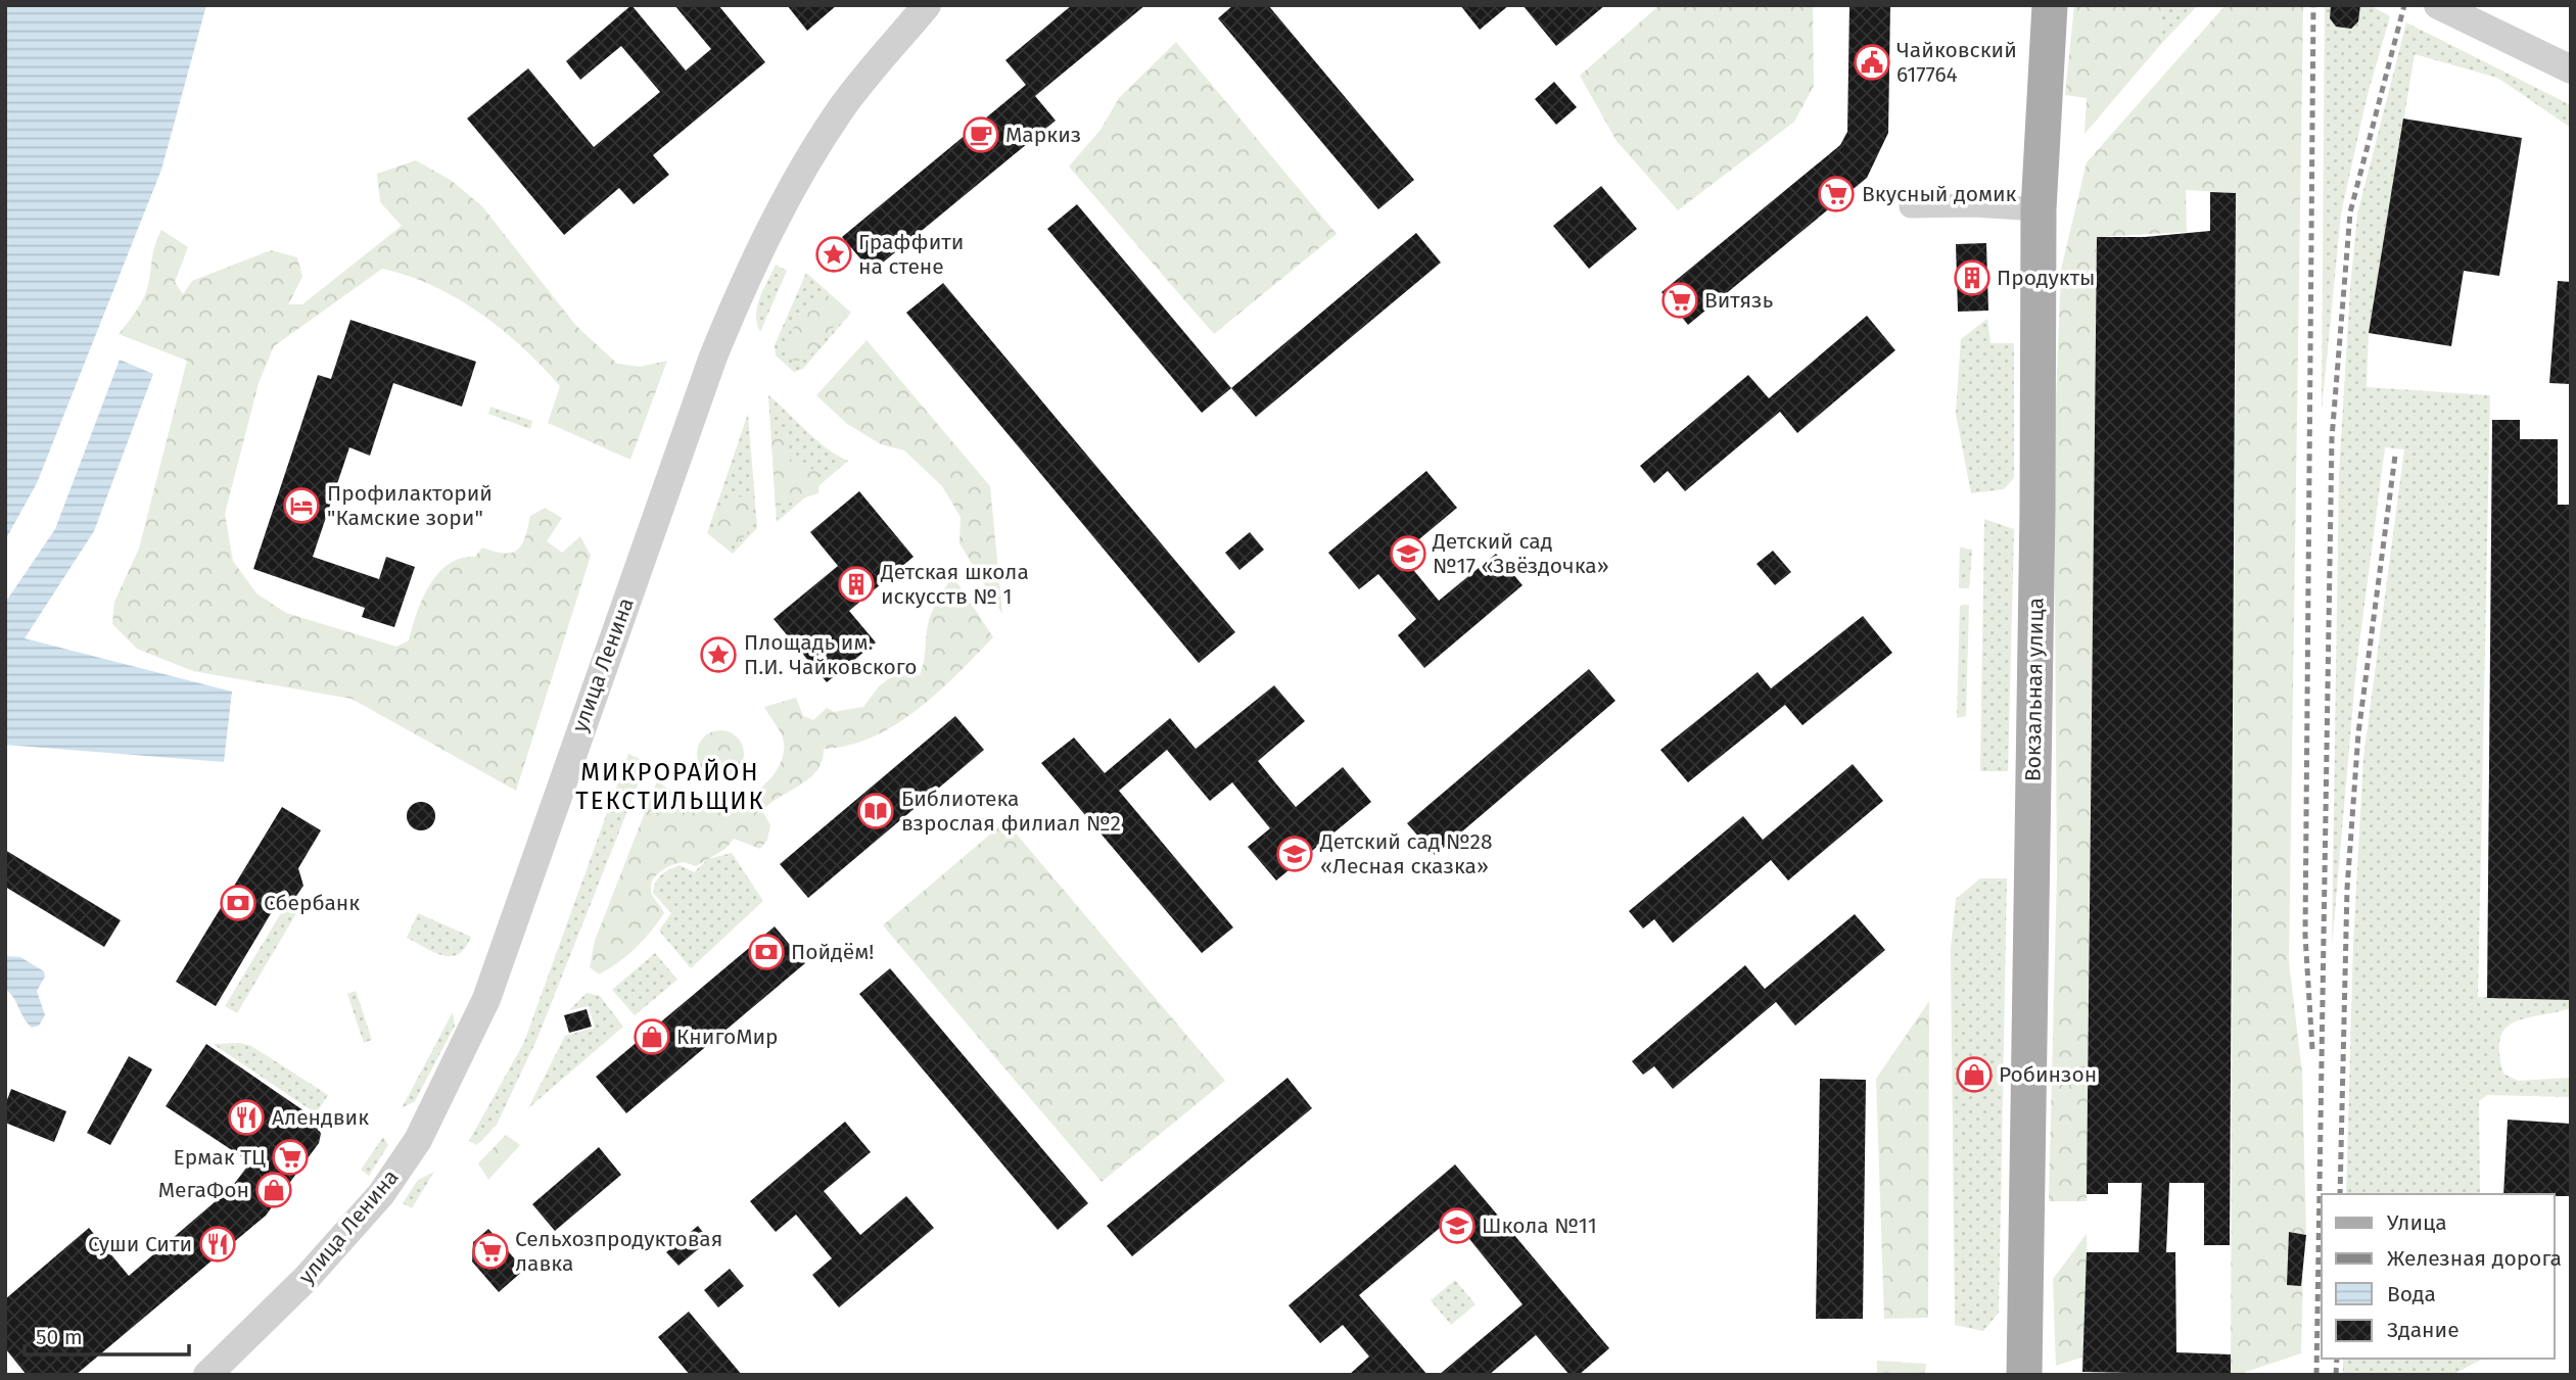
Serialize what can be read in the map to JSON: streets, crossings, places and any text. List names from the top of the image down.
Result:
{
  "streets": {
    "main road": ["Вокзальная улица"],
    "street": ["улица Ленина"]
  },
  "districts": ["МИКРОРАЙОН ТЕКСТИЛЬЩИК"],
  "places": {
    "public building": ["Чайковский 617764"],
    "cafe": ["Маркиз"],
    "supermarket": [
      "Вкусный домик",
      "Витязь",
      "Ермак ТЦ",
      "Сельхозпродуктовая лавка"
    ],
    "place": ["Граффити на стене", "Площадь им. П.И. Чайковского"],
    "building": ["Продукты", "Детская школа искусств № 1"],
    "hotel": ["Профилакторий \"Камские зори\""],
    "school or university": ["Детский сад №17 «Звёздочка»", "Детский сад №28 «Лесная сказка»", "Школа №11"],
    "library": ["Библиотека взрослая филиал №2"],
    "bank": ["Сбербанк", "Пойдём!"],
    "shop": ["КнигоМир", "Робинзон", "МегаФон"],
    "restaurant": ["Алендвик", "Суши Сити"]
  },
  "legend": [
    "Улица",
    "Железная дорога",
    "Вода",
    "Здание"
  ],
  "scale_bar": "50 m"
}
